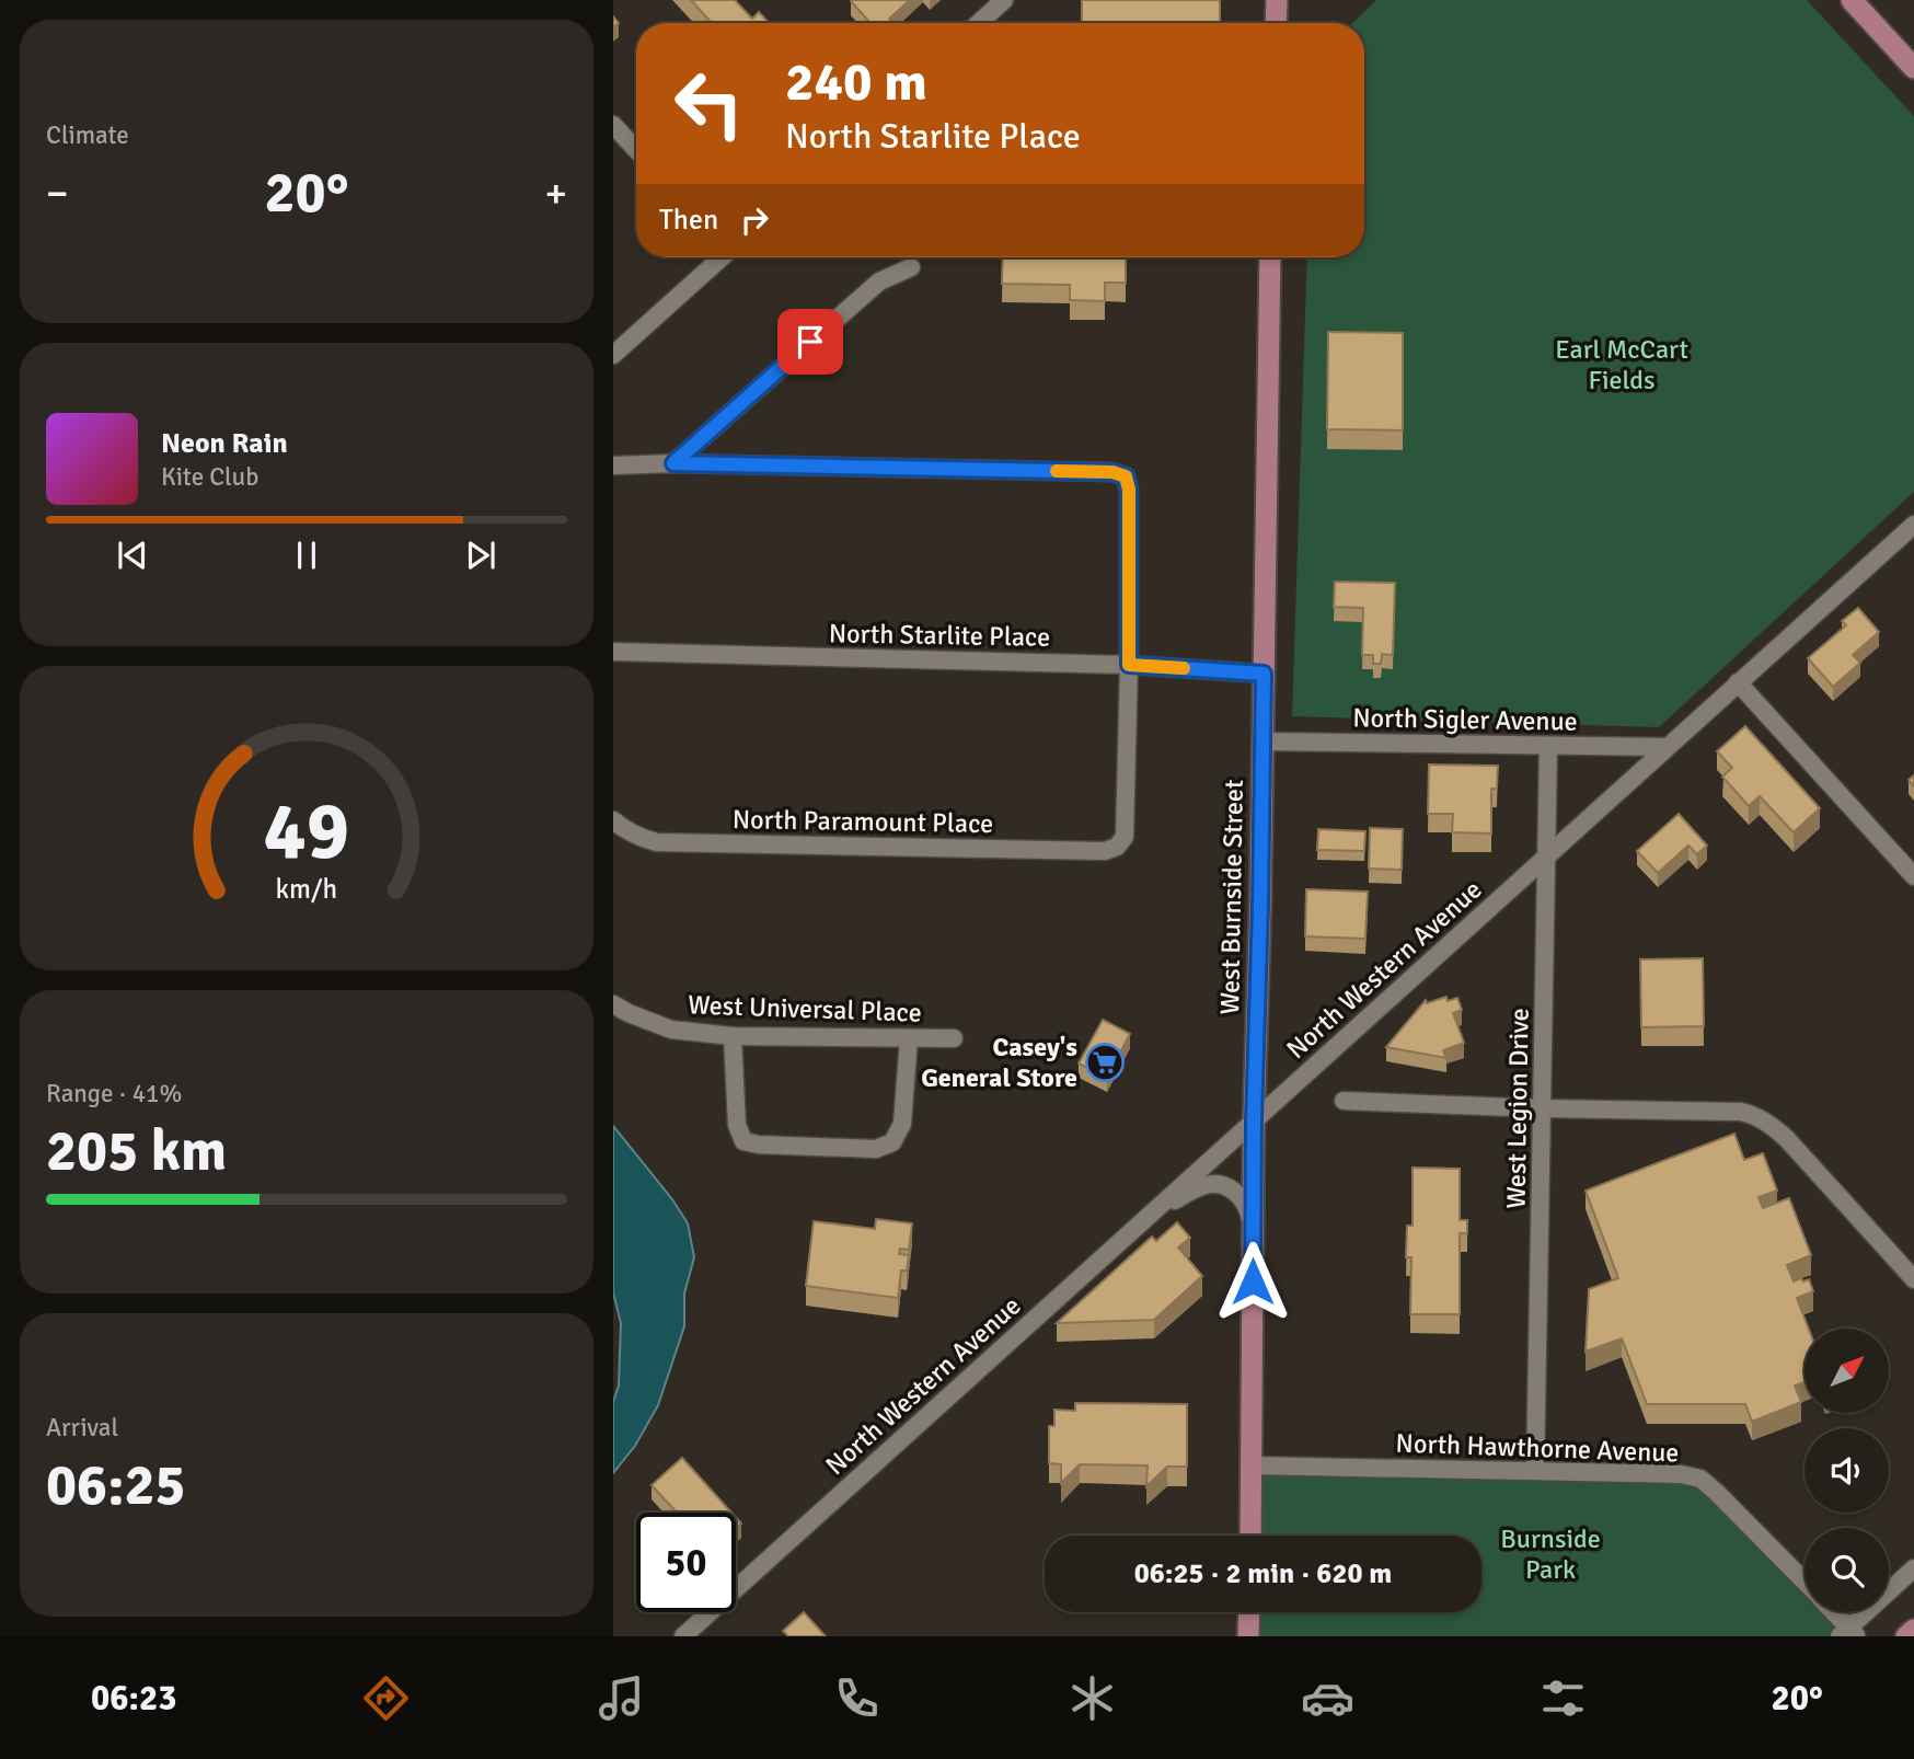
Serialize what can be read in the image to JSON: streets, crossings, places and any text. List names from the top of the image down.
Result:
{
  "streets": {
    "main road": ["West Burnside Street"],
    "street": [
      "North Starlite Place",
      "North Sigler Avenue",
      "North Paramount Place",
      "North Western Avenue",
      "West Universal Place",
      "West Legion Drive",
      "North Hawthorne Avenue"
    ]
  },
  "crossings": [
    ["North Starlite Place", "North Paramount Place"],
    ["North Starlite Place", "West Burnside Street"],
    ["North Sigler Avenue", "West Burnside Street"],
    ["North Sigler Avenue", "North Western Avenue"],
    ["North Sigler Avenue", "West Legion Drive"],
    ["West Burnside Street", "North Western Avenue"],
    ["West Burnside Street", "North Hawthorne Avenue"],
    ["North Western Avenue", "West Legion Drive"],
    ["West Legion Drive", "North Hawthorne Avenue"]
  ],
  "parks": ["Earl McCart Fields", "Burnside Park"],
  "places": {
    "supermarket": ["Casey's General Store"]
  },
  "north": "top right",
  "page": {
    "tile": [
      "Climate",
      ["Range · 41%", "205 km"],
      ["Arrival", "06:25"]
    ],
    "turn": ["240 m", "North Starlite Place"],
    "heat": ["−", "20°", "+"],
    "then": "Then",
    "song": ["Neon Rain", "Kite Club"],
    "limit": "50",
    "trip": "06:25 · 2 min · 620 m",
    "tabs": ["06:23", "20°"],
    "gauge": ["49", "km/h"]
  }
}
